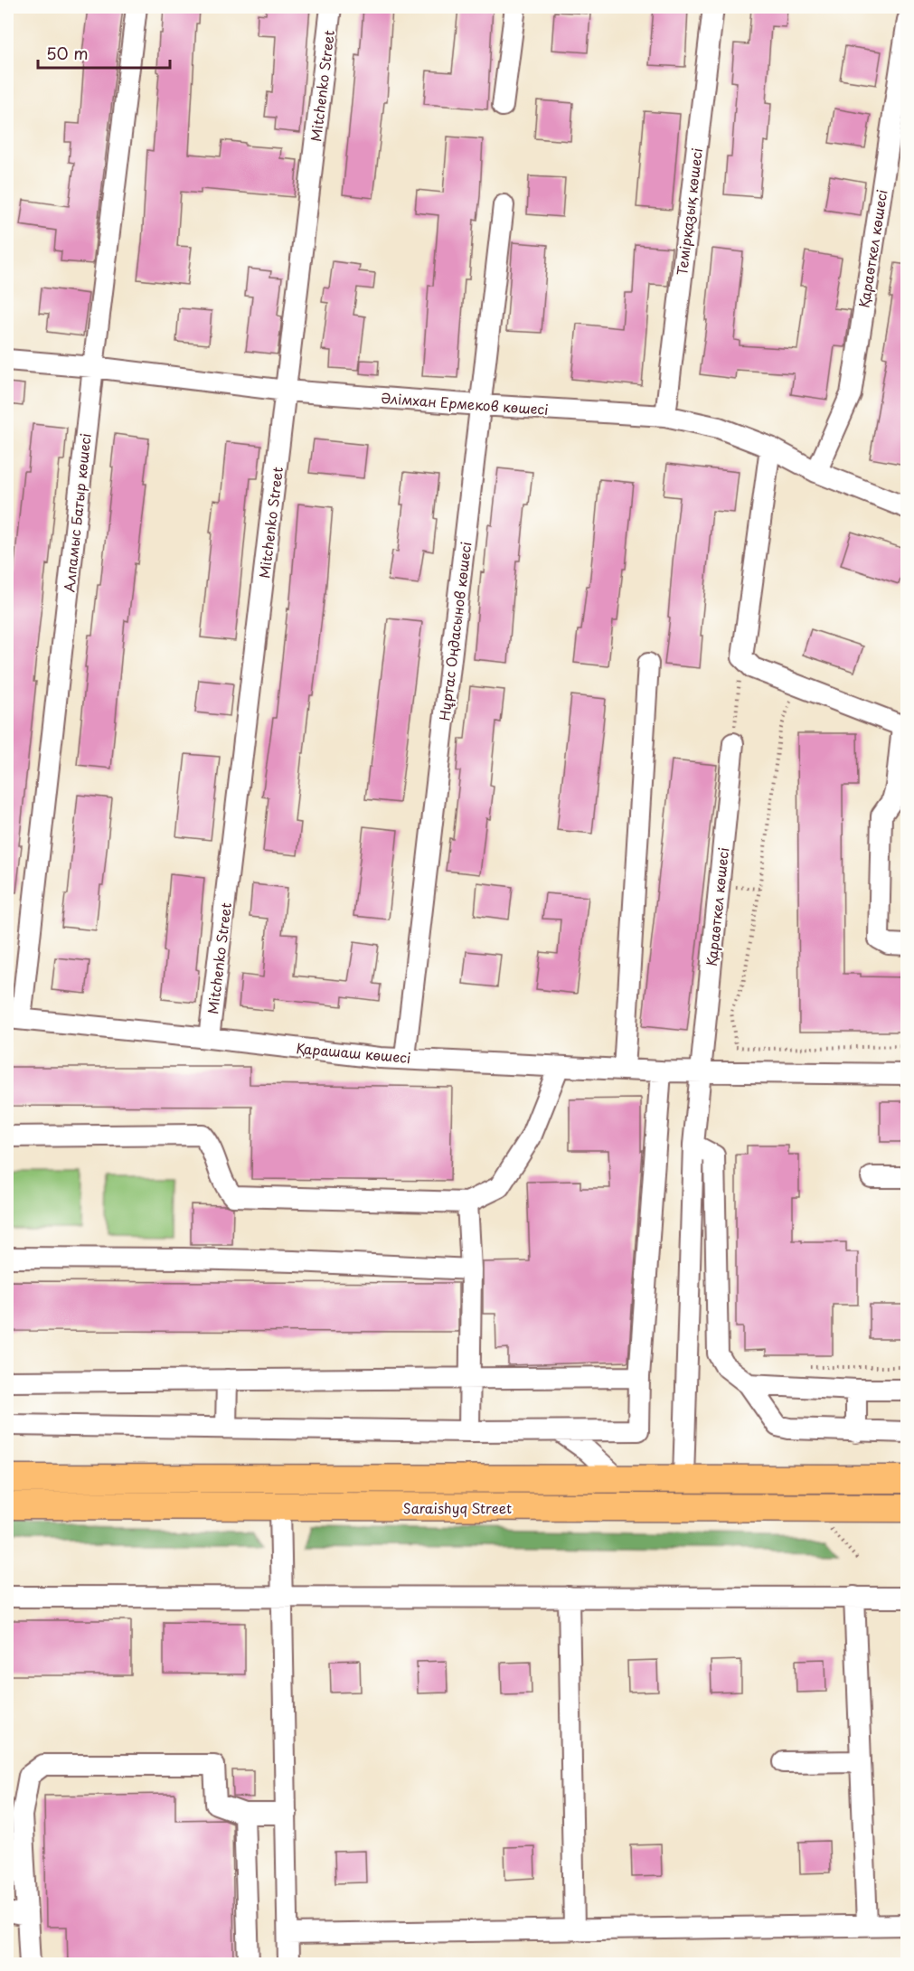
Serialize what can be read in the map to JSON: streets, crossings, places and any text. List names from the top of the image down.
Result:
{
  "streets": {
    "main road": ["Saraishyq Street"],
    "street": [
      "Mitchenko Street",
      "Темірқазық көшесі",
      "Қараөткел көшесі",
      "Әлімхан Ермеков көшесі",
      "Алпамыс Батыр көшесі",
      "Нұртас Оңдасынов көшесі",
      "Қарашаш көшесі"
    ]
  },
  "crossings": [
    ["Mitchenko Street", "Әлімхан Ермеков көшесі"],
    ["Mitchenko Street", "Қарашаш көшесі"],
    ["Темірқазық көшесі", "Әлімхан Ермеков көшесі"],
    ["Қараөткел көшесі", "Әлімхан Ермеков көшесі"],
    ["Қараөткел көшесі", "Қарашаш көшесі"],
    ["Әлімхан Ермеков көшесі", "Алпамыс Батыр көшесі"],
    ["Әлімхан Ермеков көшесі", "Нұртас Оңдасынов көшесі"],
    ["Алпамыс Батыр көшесі", "Қарашаш көшесі"],
    ["Нұртас Оңдасынов көшесі", "Қарашаш көшесі"]
  ],
  "scale_bar": "50 m"
}
